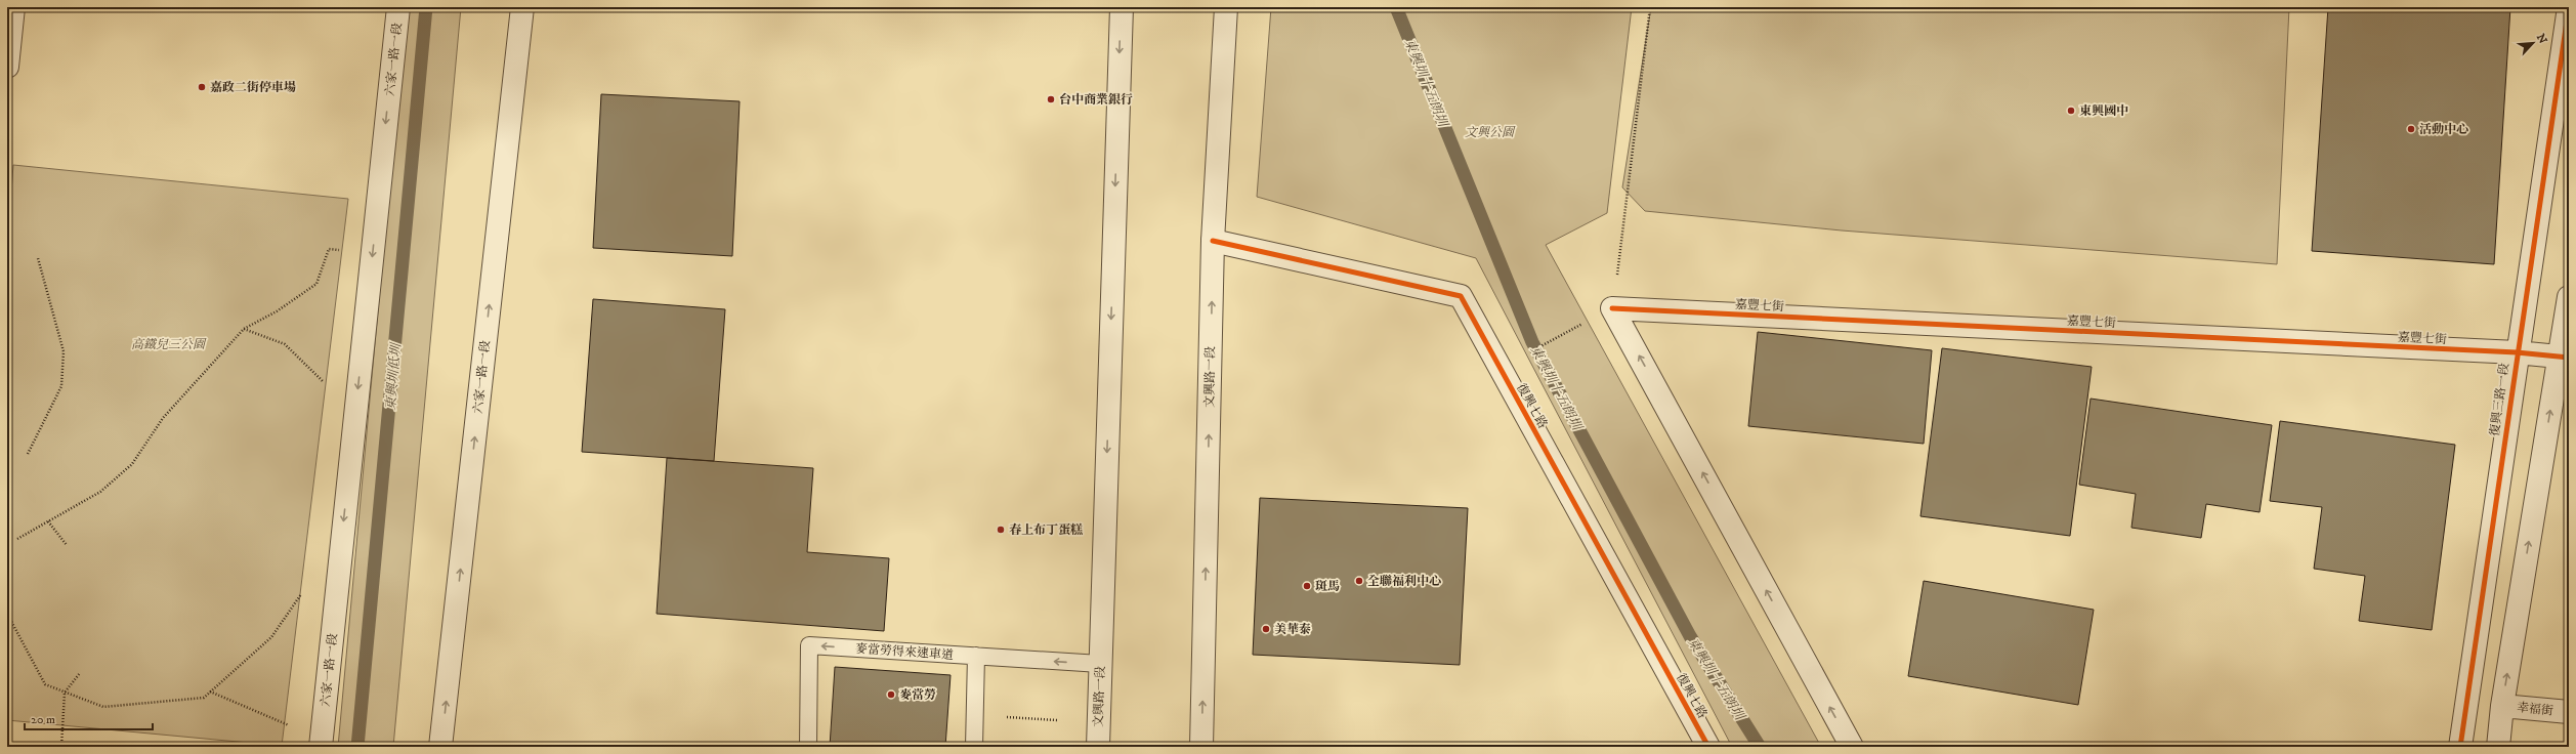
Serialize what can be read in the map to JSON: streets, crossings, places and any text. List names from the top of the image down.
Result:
{
  "streets": {
    "street": [
      "六家一路一段",
      "嘉豐七街",
      "文興路一段",
      "復興三路一段",
      "復興七路",
      "幸福街"
    ],
    "lane": ["麥當勞得來速車道"]
  },
  "crossings": [
    ["嘉豐七街", "復興三路一段"],
    ["文興路一段", "復興七路"],
    ["文興路一段", "麥當勞得來速車道"]
  ],
  "water": ["東興圳十五朗圳", "東興圳低圳"],
  "parks": ["文興公園", "高鐵兒三公園"],
  "places": [
    "嘉政二街停車場",
    "台中商業銀行",
    "東興國中",
    "活動中心",
    "春上布丁蛋糕",
    "全聯福利中心",
    "斑馬",
    "美華泰",
    "麥當勞"
  ],
  "scale_bar": "20 m",
  "north": "top right"
}
